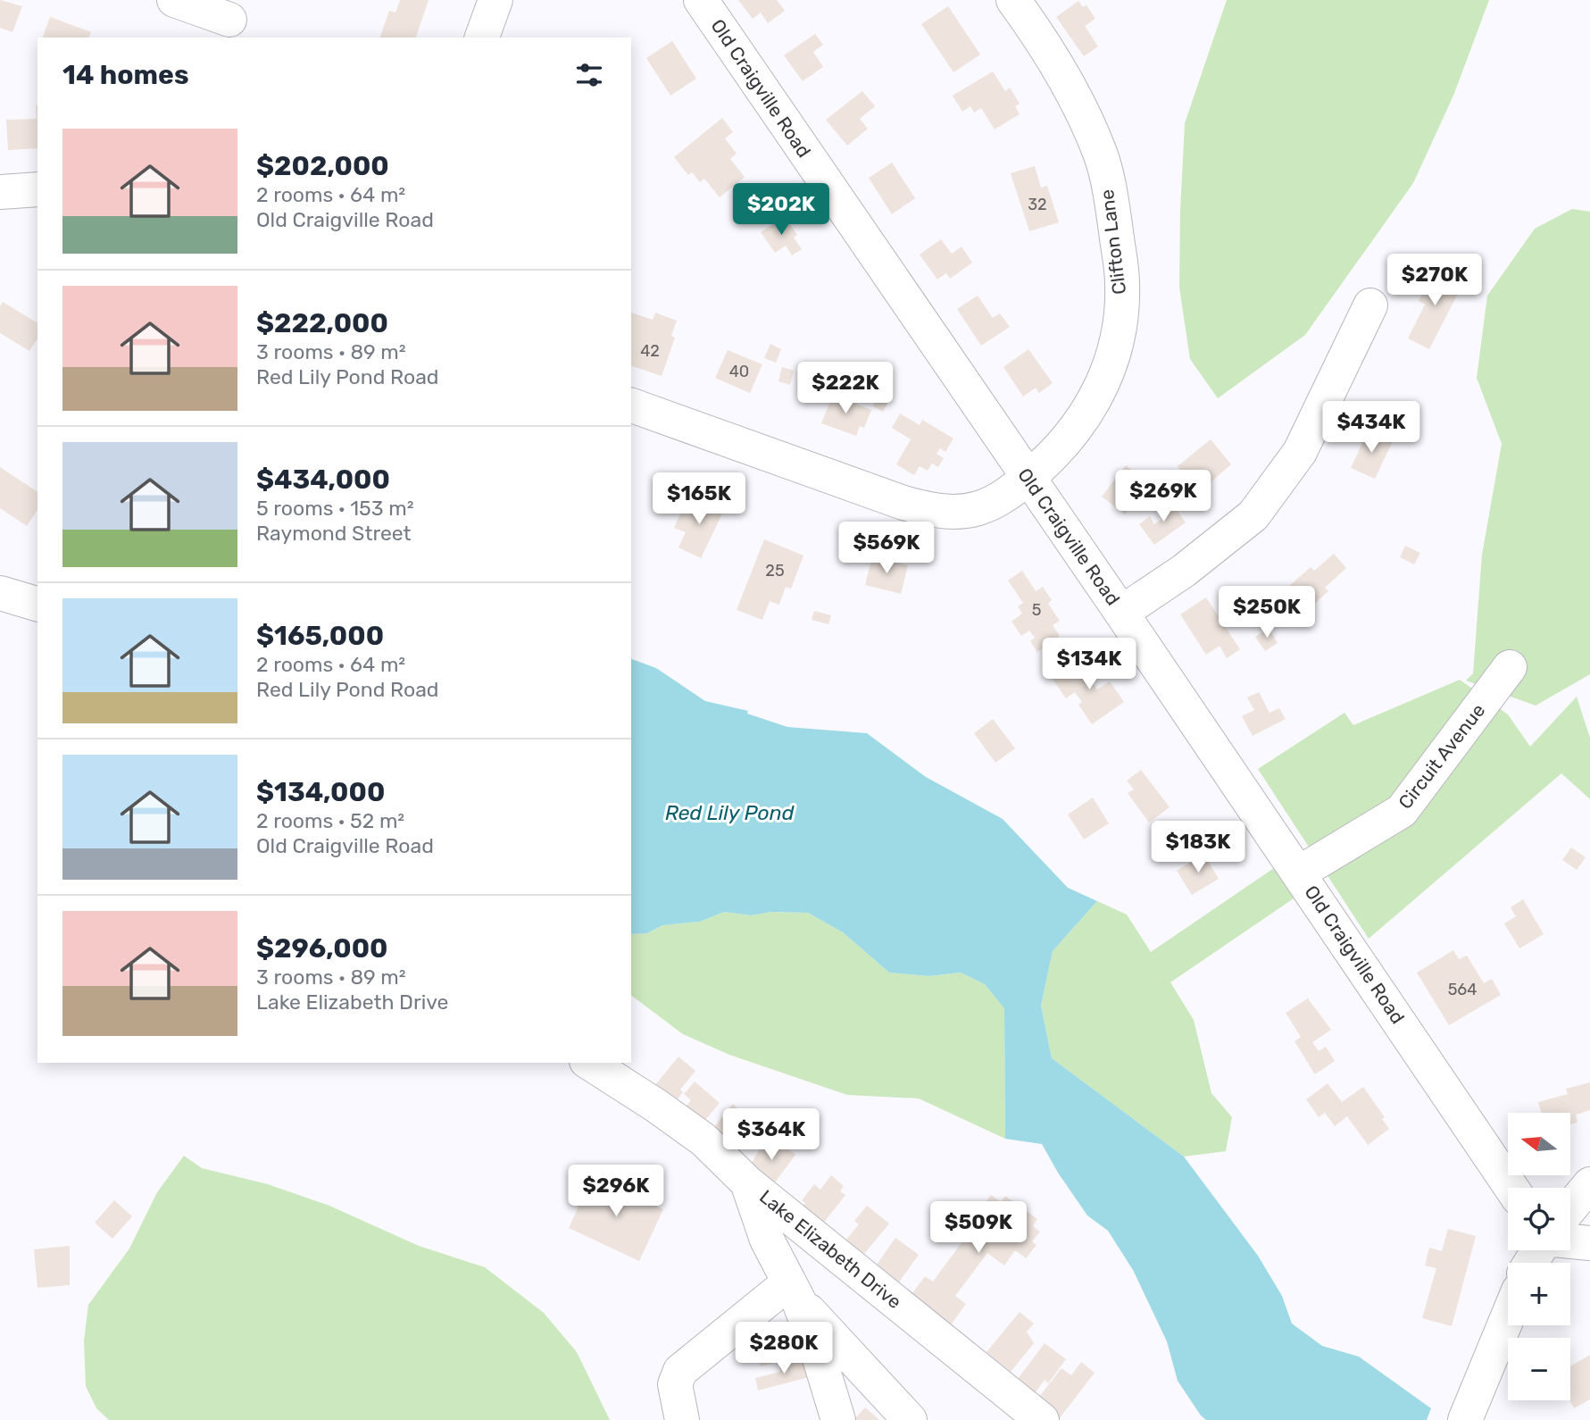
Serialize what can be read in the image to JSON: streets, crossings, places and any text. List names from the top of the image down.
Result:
{
  "streets": {
    "street": [
      "Old Craigville Road",
      "Clifton Lane",
      "Circuit Avenue",
      "Lake Elizabeth Drive"
    ]
  },
  "crossings": [
    ["Old Craigville Road", "Clifton Lane"],
    ["Old Craigville Road", "Circuit Avenue"]
  ],
  "water": ["Red Lily Pond"],
  "house_numbers": [
    "32",
    "42",
    "40",
    "25",
    "5",
    "564"
  ],
  "north": "left",
  "page": {
    "heading": "14 homes",
    "list": [
      {
        "name": "$202,000",
        "note": "2 rooms · 64 m² · Old Craigville Road"
      },
      {
        "name": "$222,000",
        "note": "3 rooms · 89 m² · Red Lily Pond Road"
      },
      {
        "name": "$434,000",
        "note": "5 rooms · 153 m² · Raymond Street"
      },
      {
        "name": "$165,000",
        "note": "2 rooms · 64 m² · Red Lily Pond Road"
      },
      {
        "name": "$134,000",
        "note": "2 rooms · 52 m² · Old Craigville Road"
      },
      {
        "name": "$296,000",
        "note": "3 rooms · 89 m² · Lake Elizabeth Drive"
      }
    ],
    "price": [
      "$202K",
      "$270K",
      "$222K",
      "$434K",
      "$269K",
      "$165K",
      "$569K",
      "$250K",
      "$134K",
      "$183K",
      "$364K",
      "$296K",
      "$509K",
      "$280K"
    ],
    "map_buttons": ["+", "−"]
  }
}
